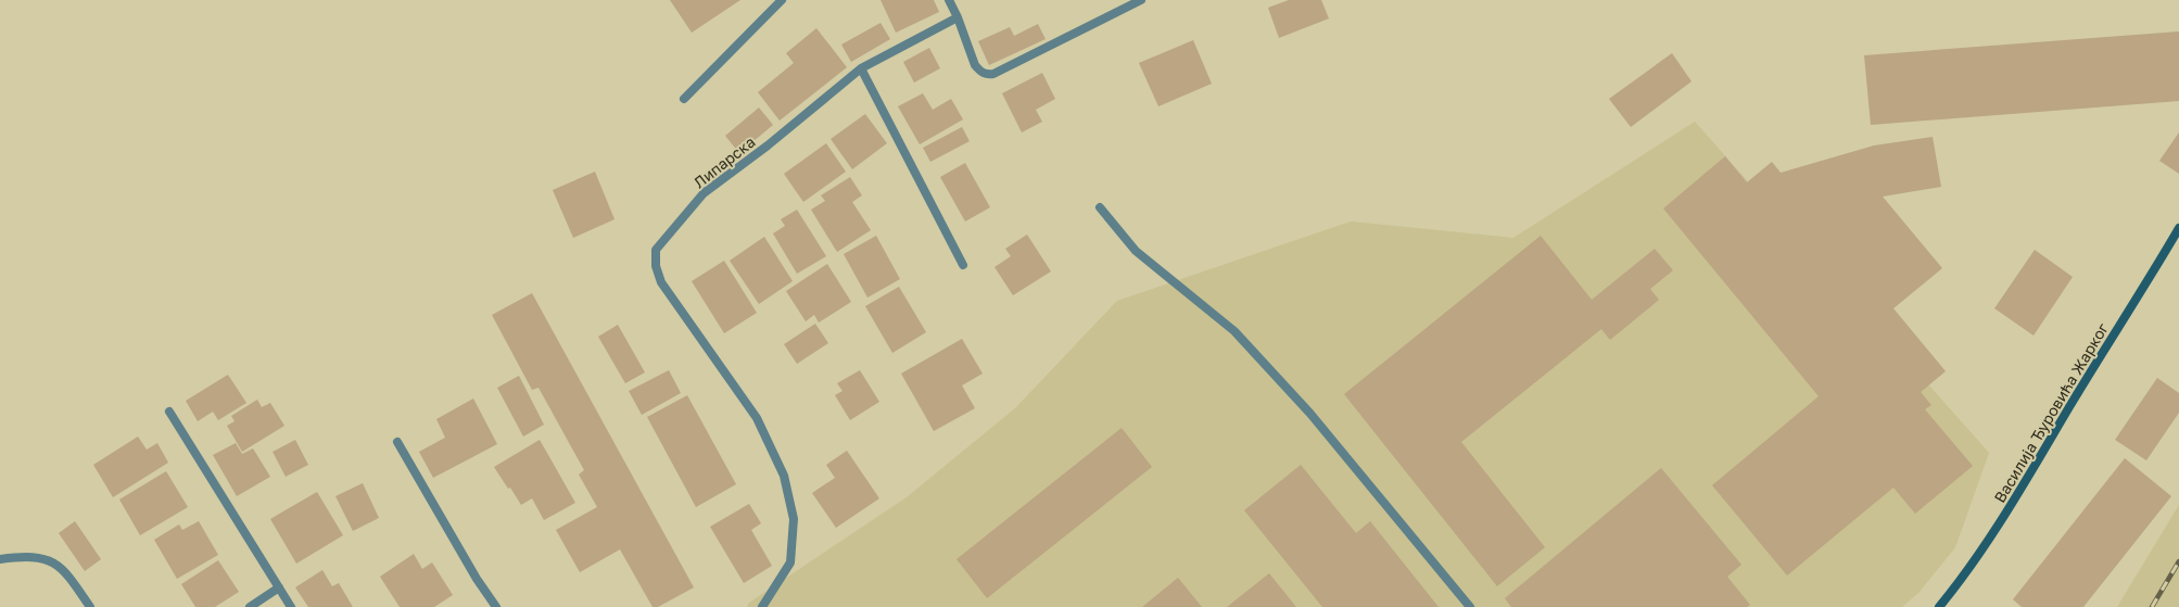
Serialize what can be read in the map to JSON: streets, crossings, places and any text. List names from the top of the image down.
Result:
{
  "streets": {
    "main road": ["Василија Ђуровића Жарког"],
    "street": ["Липарска"]
  }
}
